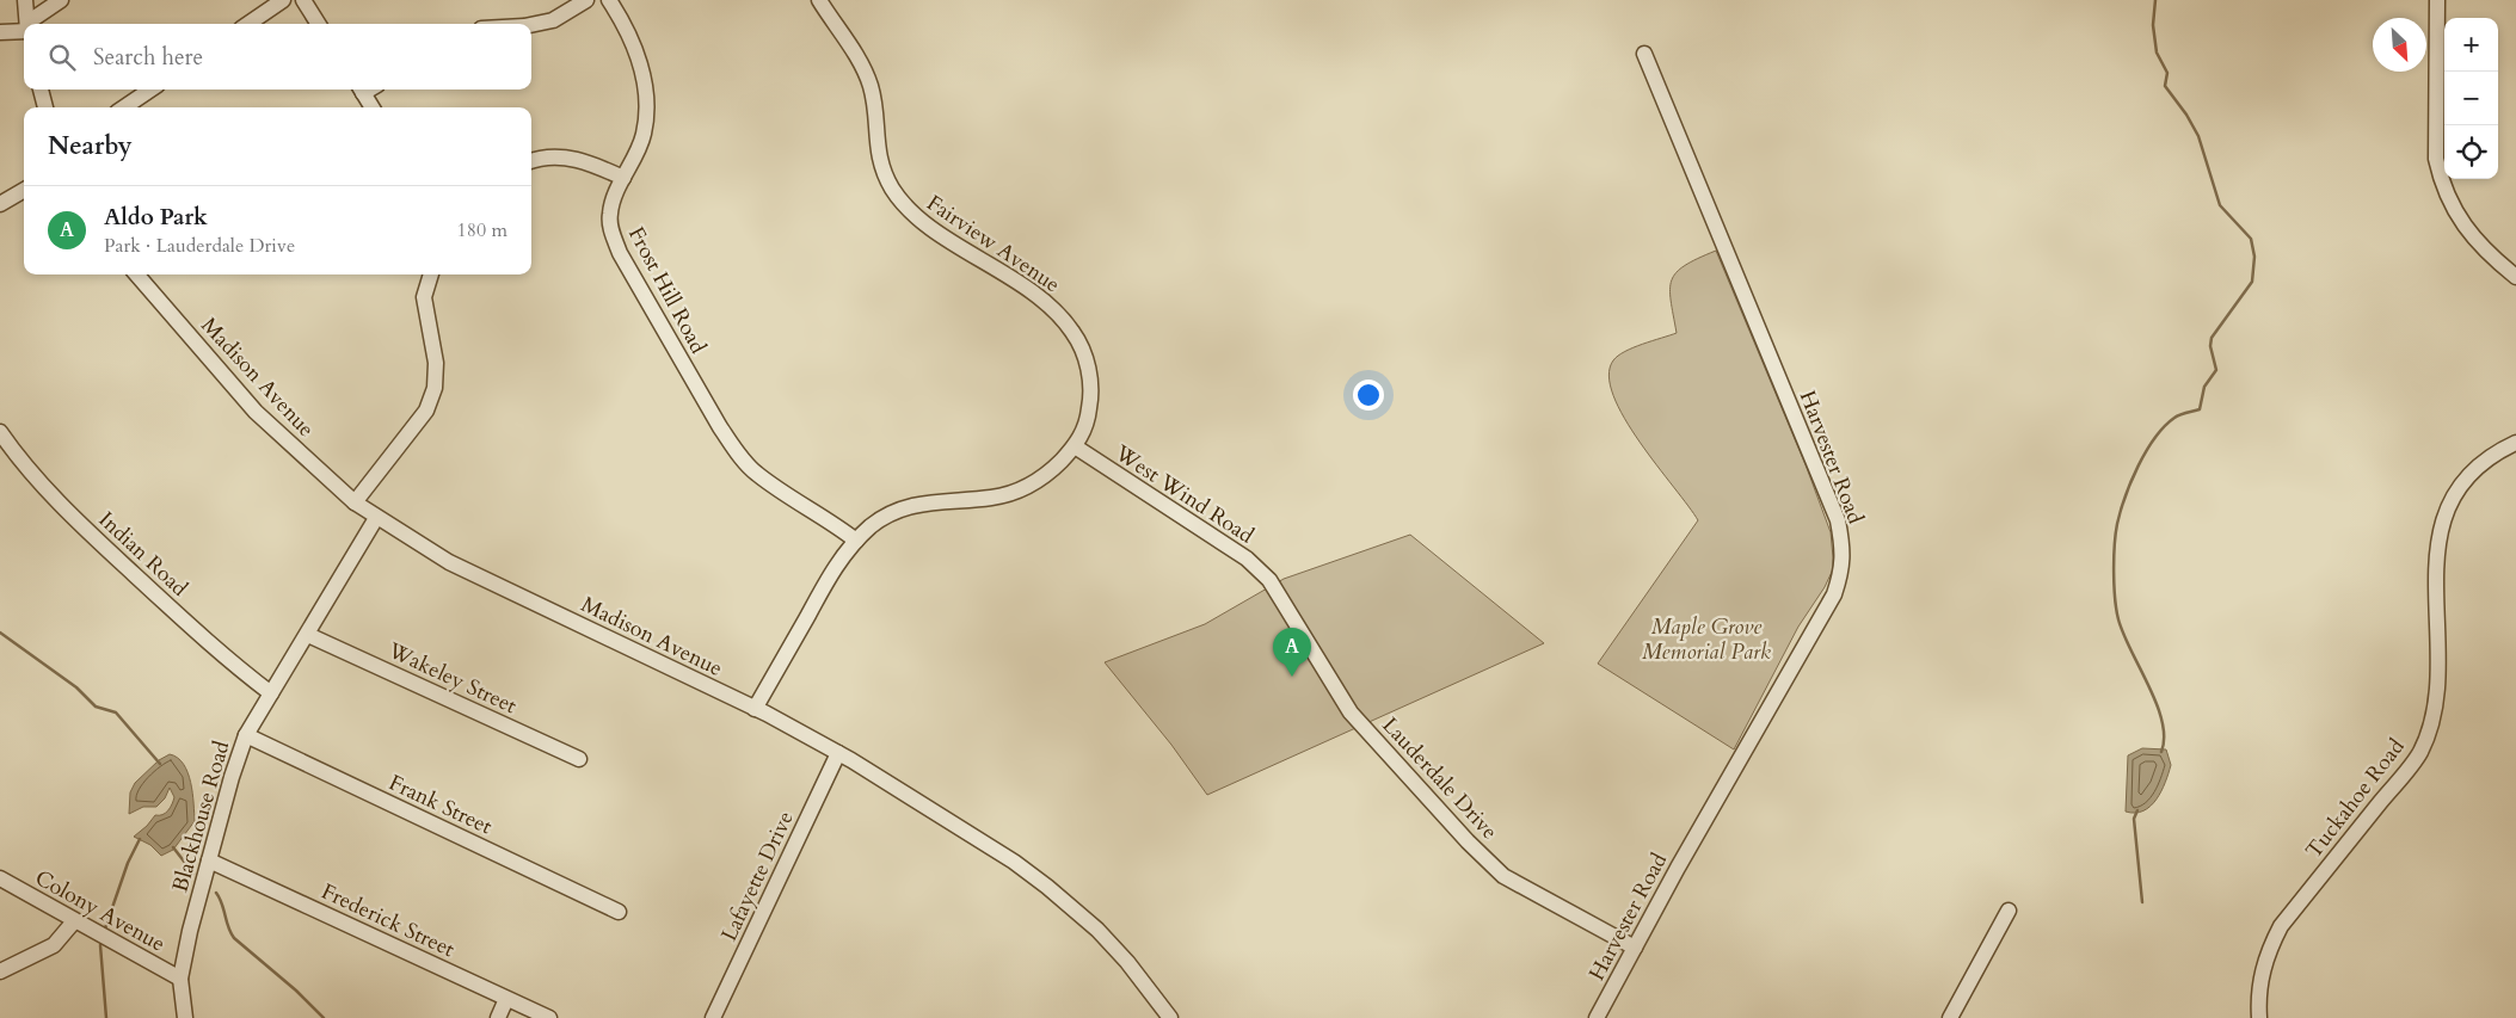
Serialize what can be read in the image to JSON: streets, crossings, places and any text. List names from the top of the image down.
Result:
{
  "streets": {
    "street": [
      "Fairview Avenue",
      "Frost Hill Road",
      "Madison Avenue",
      "Harvester Road",
      "West Wind Road",
      "Indian Road",
      "Wakeley Street",
      "Lauderdale Drive",
      "Tuckahoe Road",
      "Frank Street",
      "Blackhouse Road",
      "Lafayette Drive",
      "Colony Avenue",
      "Frederick Street"
    ]
  },
  "crossings": [
    ["Fairview Avenue", "Frost Hill Road"],
    ["Fairview Avenue", "Madison Avenue"],
    ["Fairview Avenue", "West Wind Road"],
    ["Madison Avenue", "Blackhouse Road"],
    ["Madison Avenue", "Lafayette Drive"],
    ["Harvester Road", "Lauderdale Drive"],
    ["West Wind Road", "Lauderdale Drive"],
    ["Indian Road", "Blackhouse Road"],
    ["Wakeley Street", "Blackhouse Road"],
    ["Frank Street", "Blackhouse Road"],
    ["Blackhouse Road", "Colony Avenue"],
    ["Blackhouse Road", "Frederick Street"]
  ],
  "parks": ["Maple Grove Memorial Park"],
  "north": "bottom right",
  "page": {
    "map_buttons": ["+", "−"],
    "search": "Search here",
    "heading": "Nearby",
    "list": [
      {
        "mark": "A",
        "name": "Aldo Park",
        "note": "Park · Lauderdale Drive",
        "value": "180 m"
      }
    ],
    "pins": "A"
  }
}
